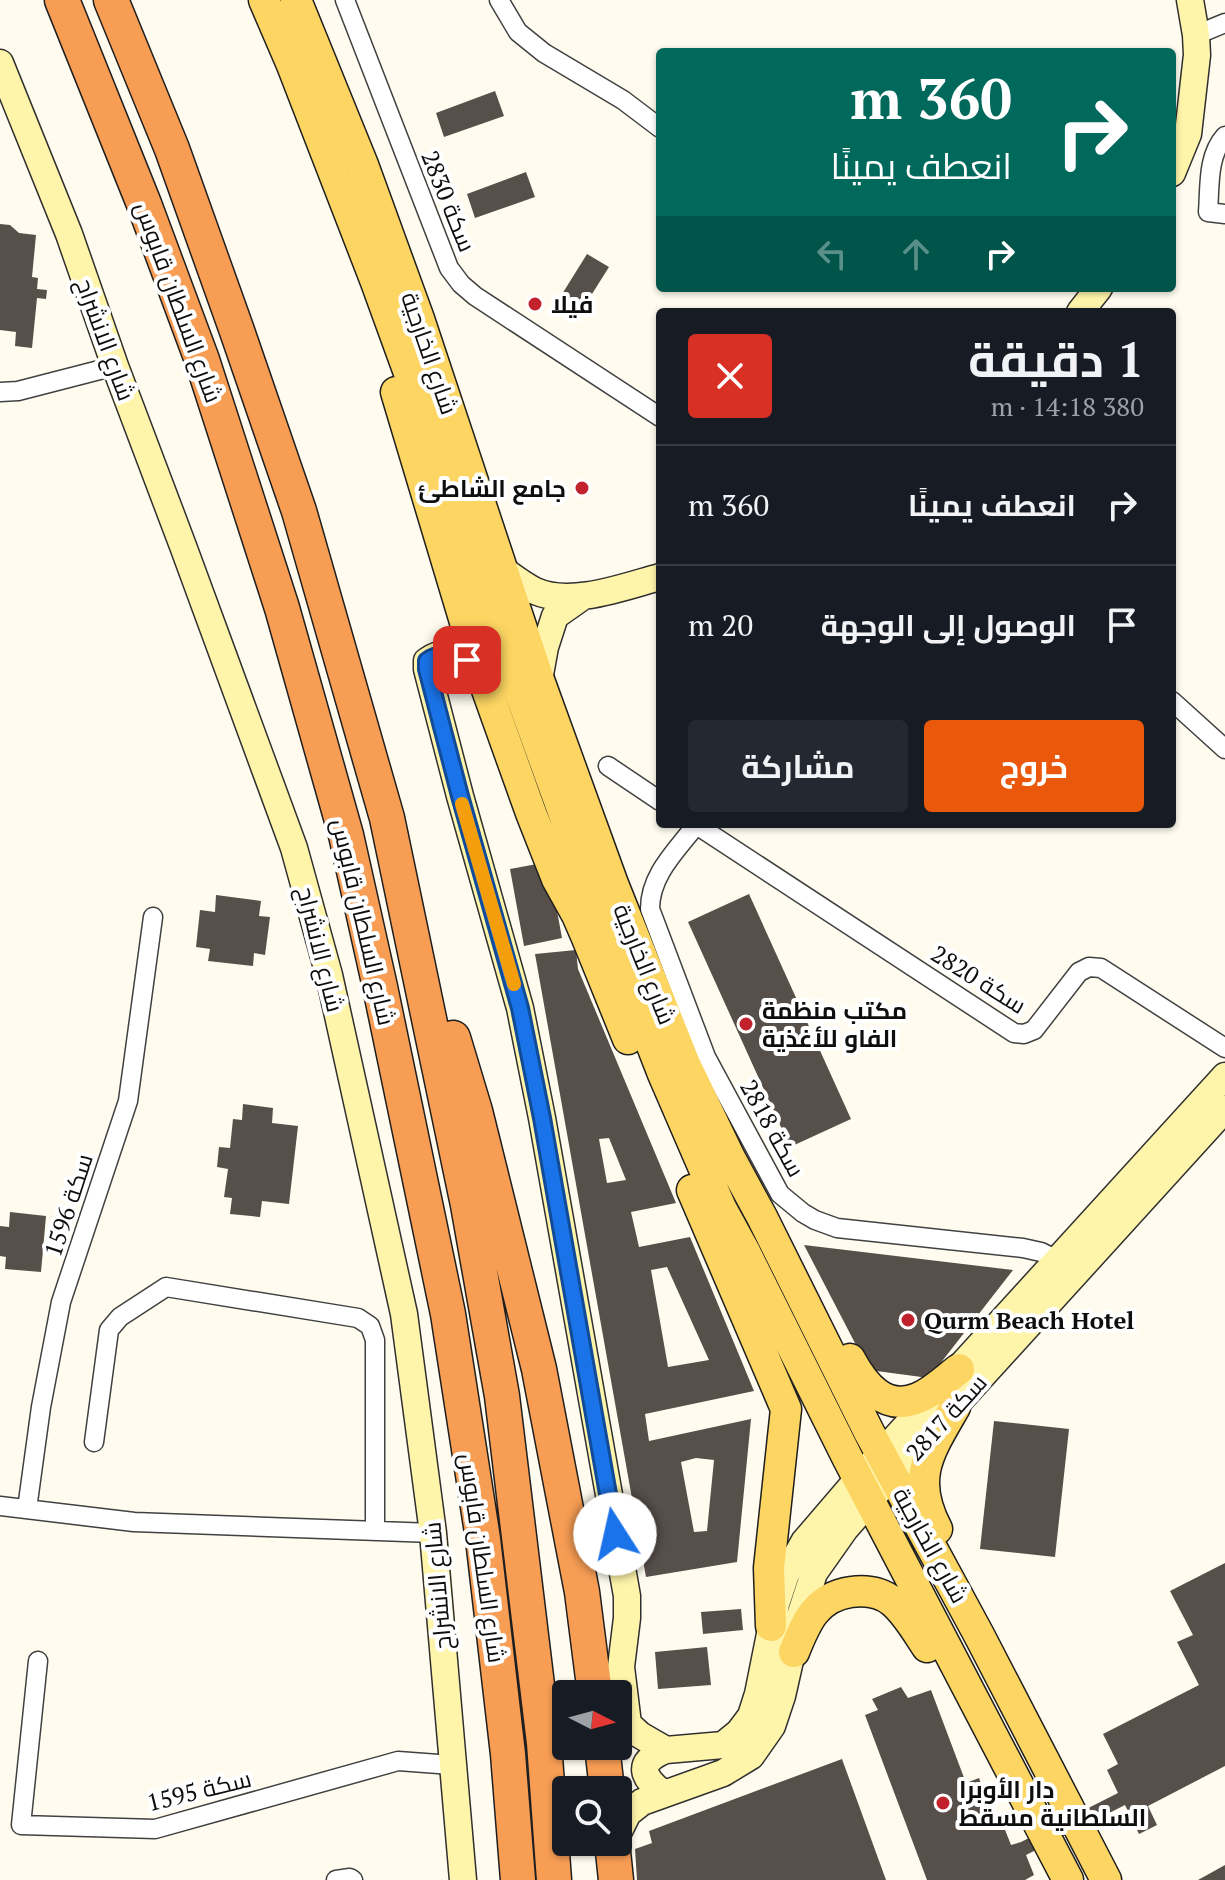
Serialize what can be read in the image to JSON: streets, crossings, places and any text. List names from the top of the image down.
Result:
{
  "streets": {
    "highway": ["شارع السلطان قابوس"],
    "main road": ["شارع الخارجية"],
    "street": [
      "سكة 2830",
      "شارع الانشراح",
      "سكة 2820",
      "سكة 2818",
      "سكة 1596",
      "سكة 2817",
      "سكة 1595"
    ]
  },
  "crossings": [
    ["شارع الانشراح", "سكة 1595"],
    ["شارع الخارجية", "سكة 2817"],
    ["سكة 2818", "سكة 2817"]
  ],
  "places": [
    "فيلا",
    "جامع الشاطئ",
    "مكتب منظمة الفاو للأغذية",
    "Qurm Beach Hotel",
    "دار الأوبرا السلطانية مسقط"
  ],
  "north": "right",
  "page": {
    "turn": ["360 m", "انعطف يمينًا"],
    "heading": ["1 دقيقة", "380 m · 14:18"],
    "list": [
      {
        "name": "انعطف يمينًا",
        "value": "360 m"
      },
      {
        "name": "الوصول إلى الوجهة",
        "value": "20 m"
      }
    ],
    "buttons": ["خروج", "مشاركة"]
  }
}
